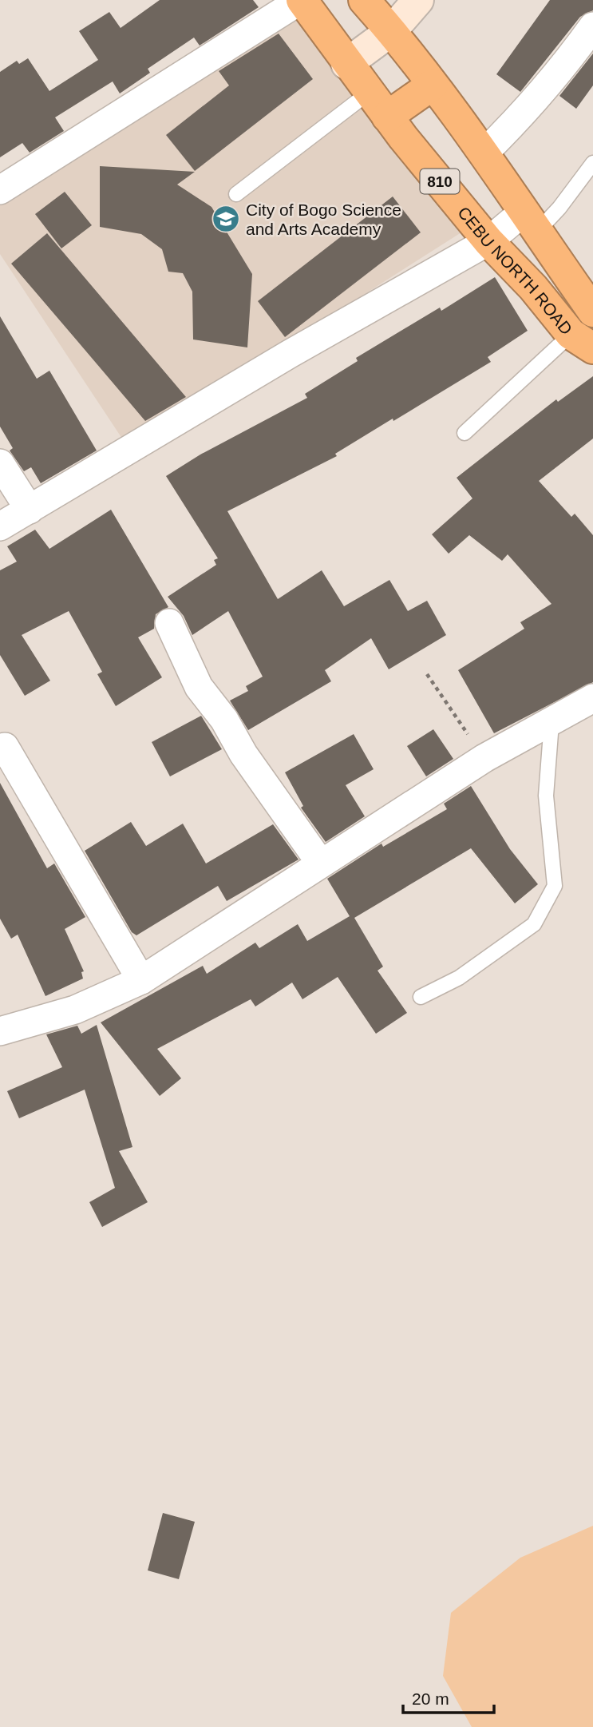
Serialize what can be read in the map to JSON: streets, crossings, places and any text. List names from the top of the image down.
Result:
{
  "streets": {
    "highway": ["810", "CEBU NORTH ROAD"]
  },
  "places": {
    "school or university": ["City of Bogo Science and Arts Academy"]
  },
  "scale_bar": "20 m"
}
